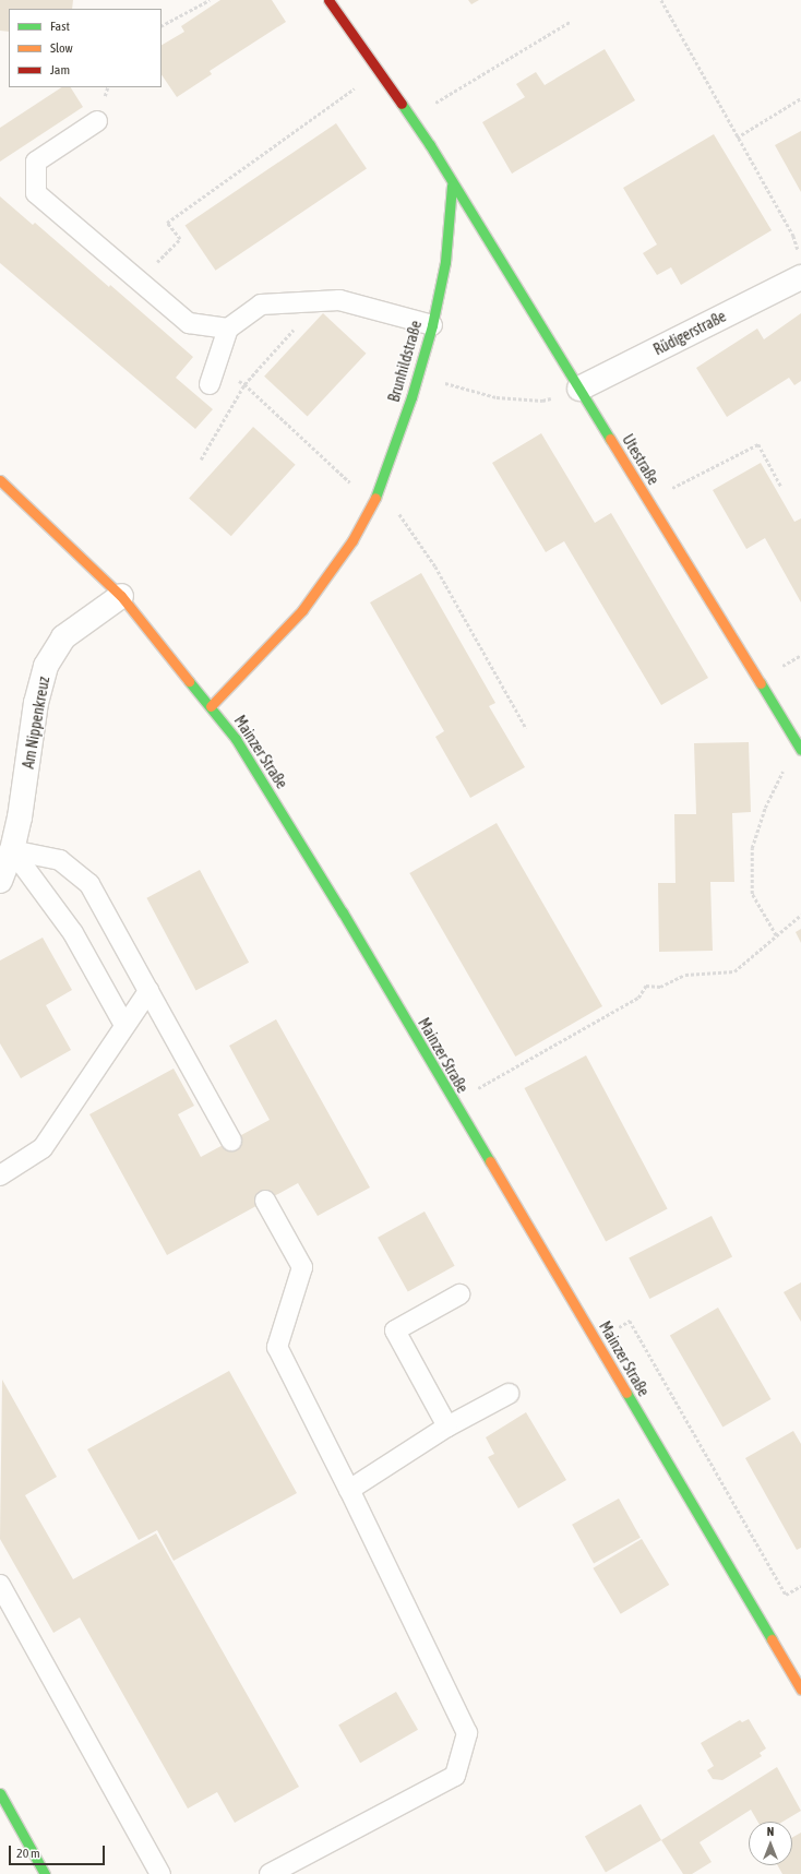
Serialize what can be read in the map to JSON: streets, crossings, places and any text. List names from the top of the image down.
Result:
{
  "streets": {
    "street": [
      "Rüdigerstraße",
      "Brunhildstraße",
      "Utestraße",
      "Am Nippenkreuz",
      "Mainzer Straße"
    ]
  },
  "crossings": [
    ["Rüdigerstraße", "Utestraße"],
    ["Brunhildstraße", "Utestraße"],
    ["Brunhildstraße", "Mainzer Straße"],
    ["Am Nippenkreuz", "Mainzer Straße"]
  ],
  "legend": ["Fast", "Slow", "Jam"],
  "scale_bar": "20 m",
  "north": "top"
}
